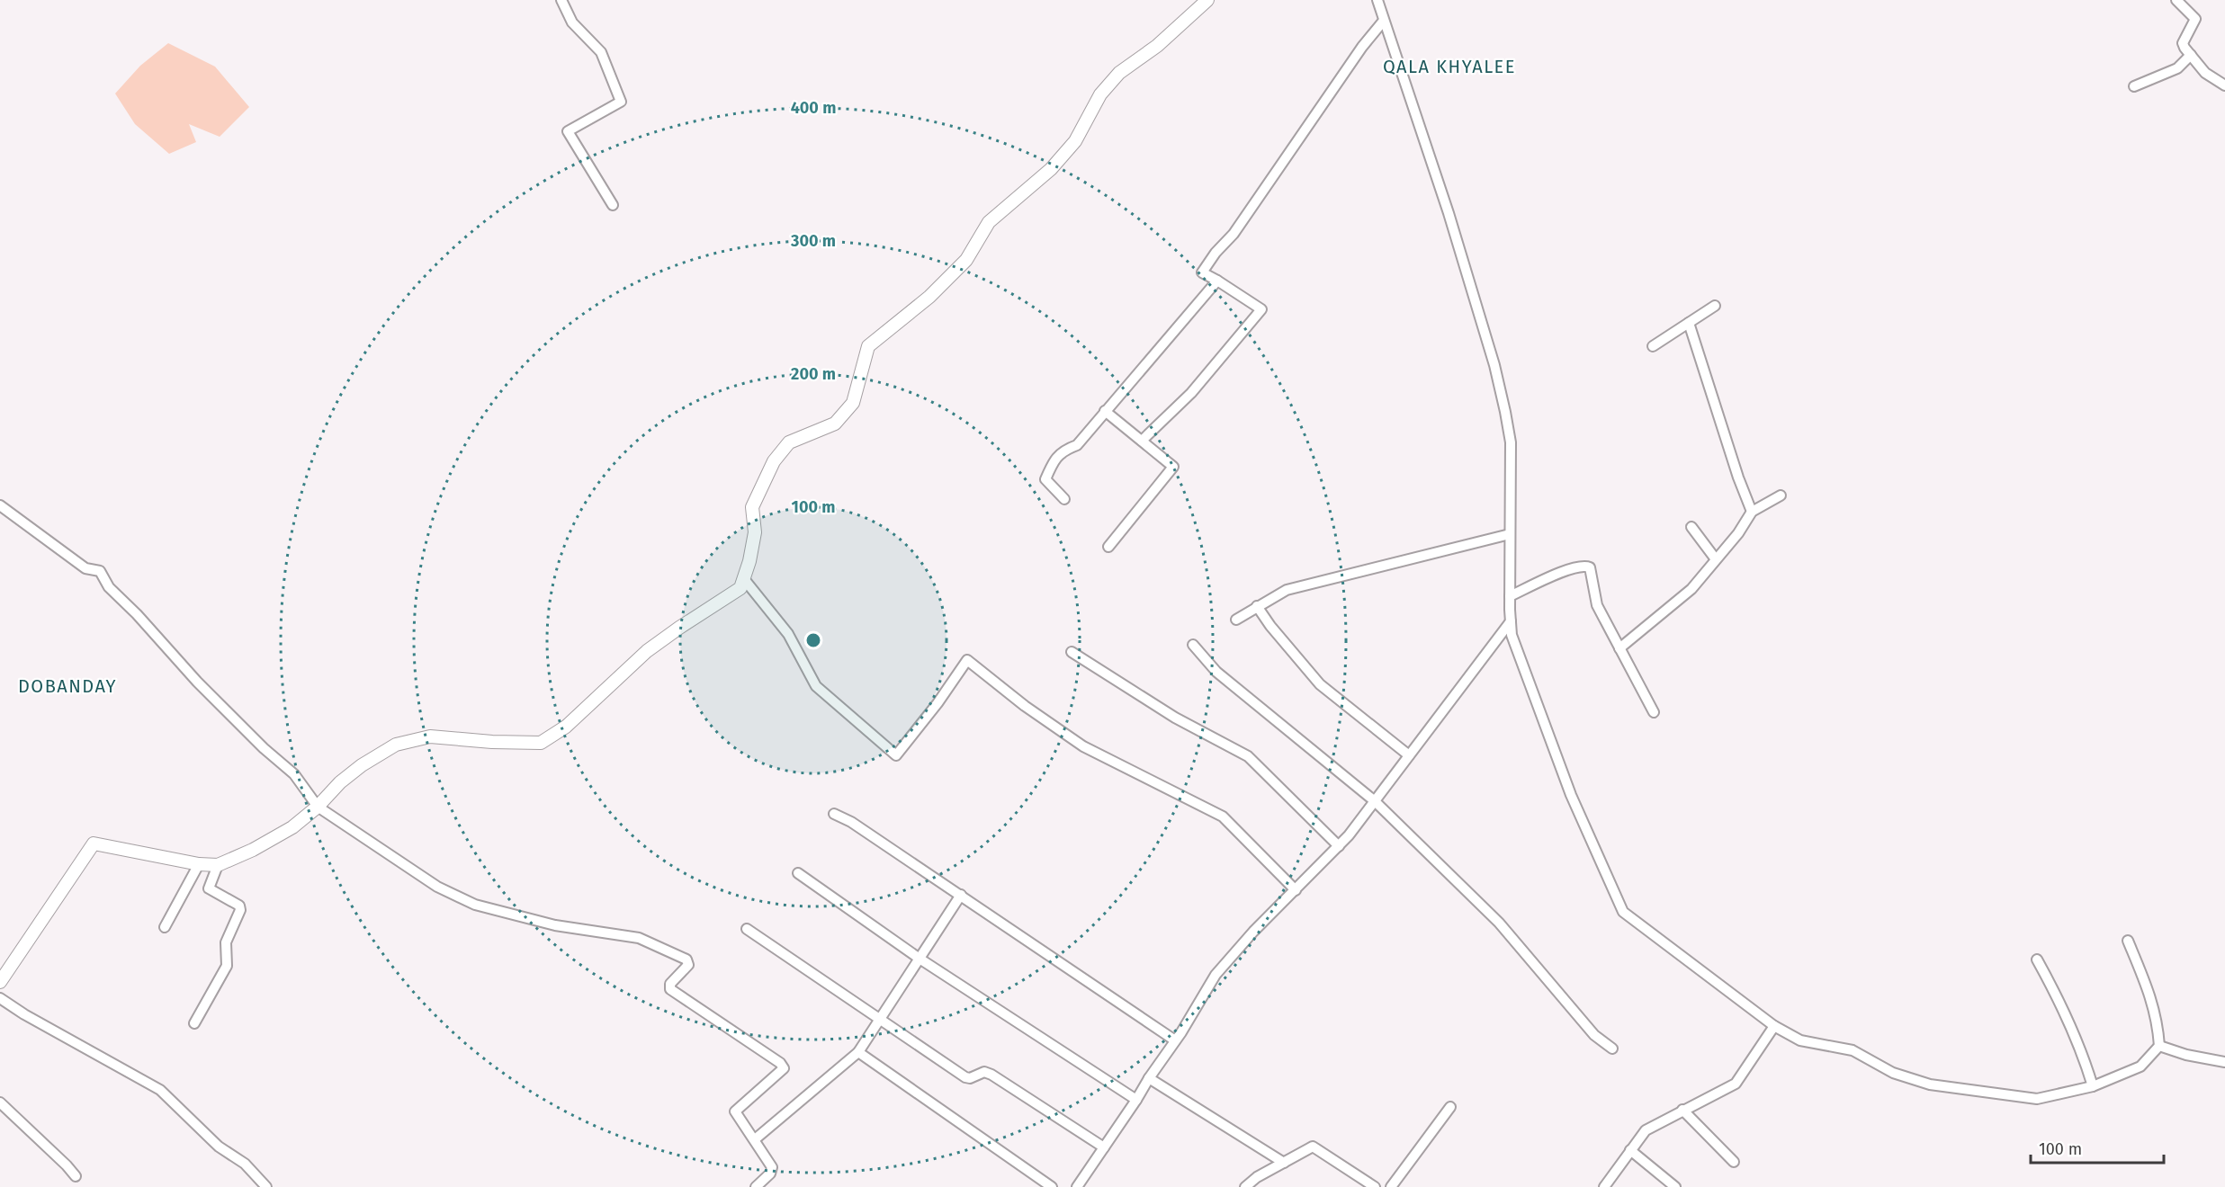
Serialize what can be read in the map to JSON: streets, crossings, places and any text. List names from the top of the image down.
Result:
{
  "districts": ["QALA KHYALEE", "DOBANDAY"],
  "scale_bar": "100 m",
  "rings": [
    "400 m",
    "300 m",
    "200 m",
    "100 m"
  ]
}
